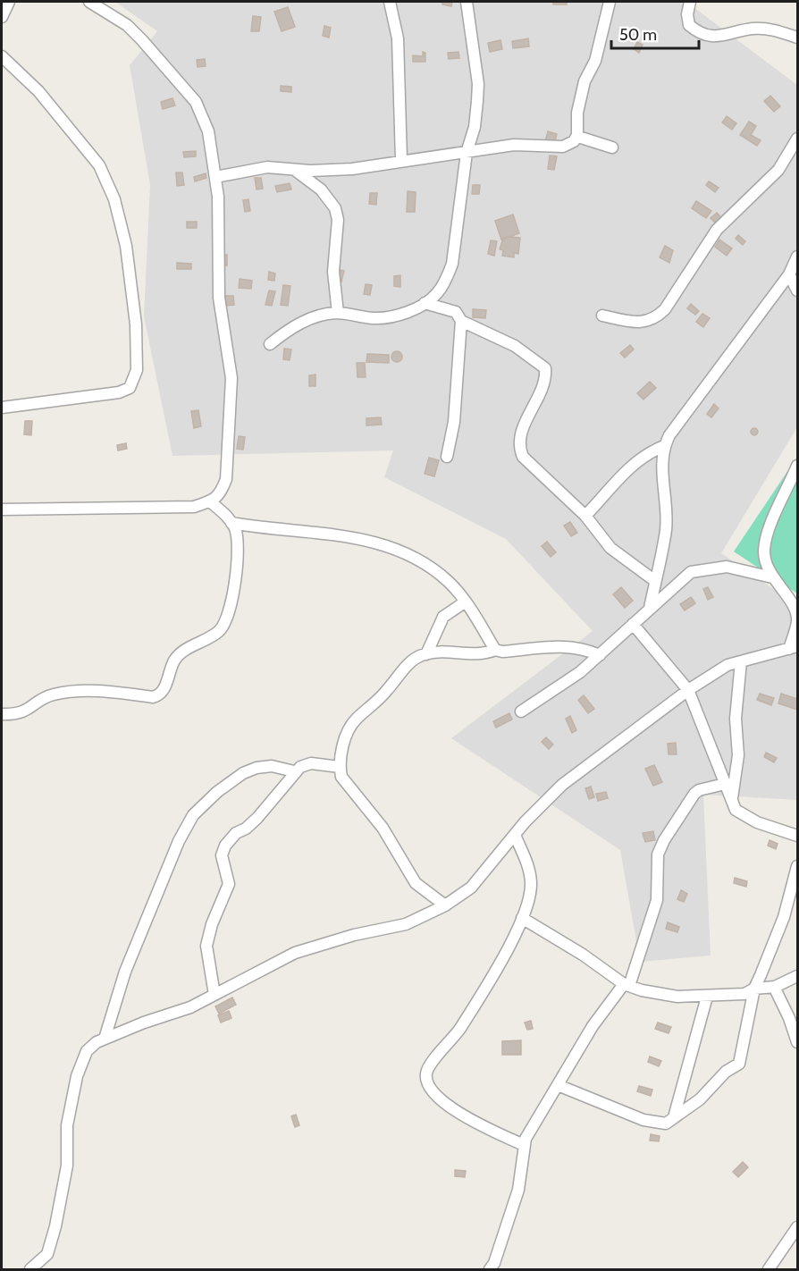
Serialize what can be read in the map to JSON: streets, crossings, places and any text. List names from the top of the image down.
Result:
{
  "scale_bar": "50 m"
}
